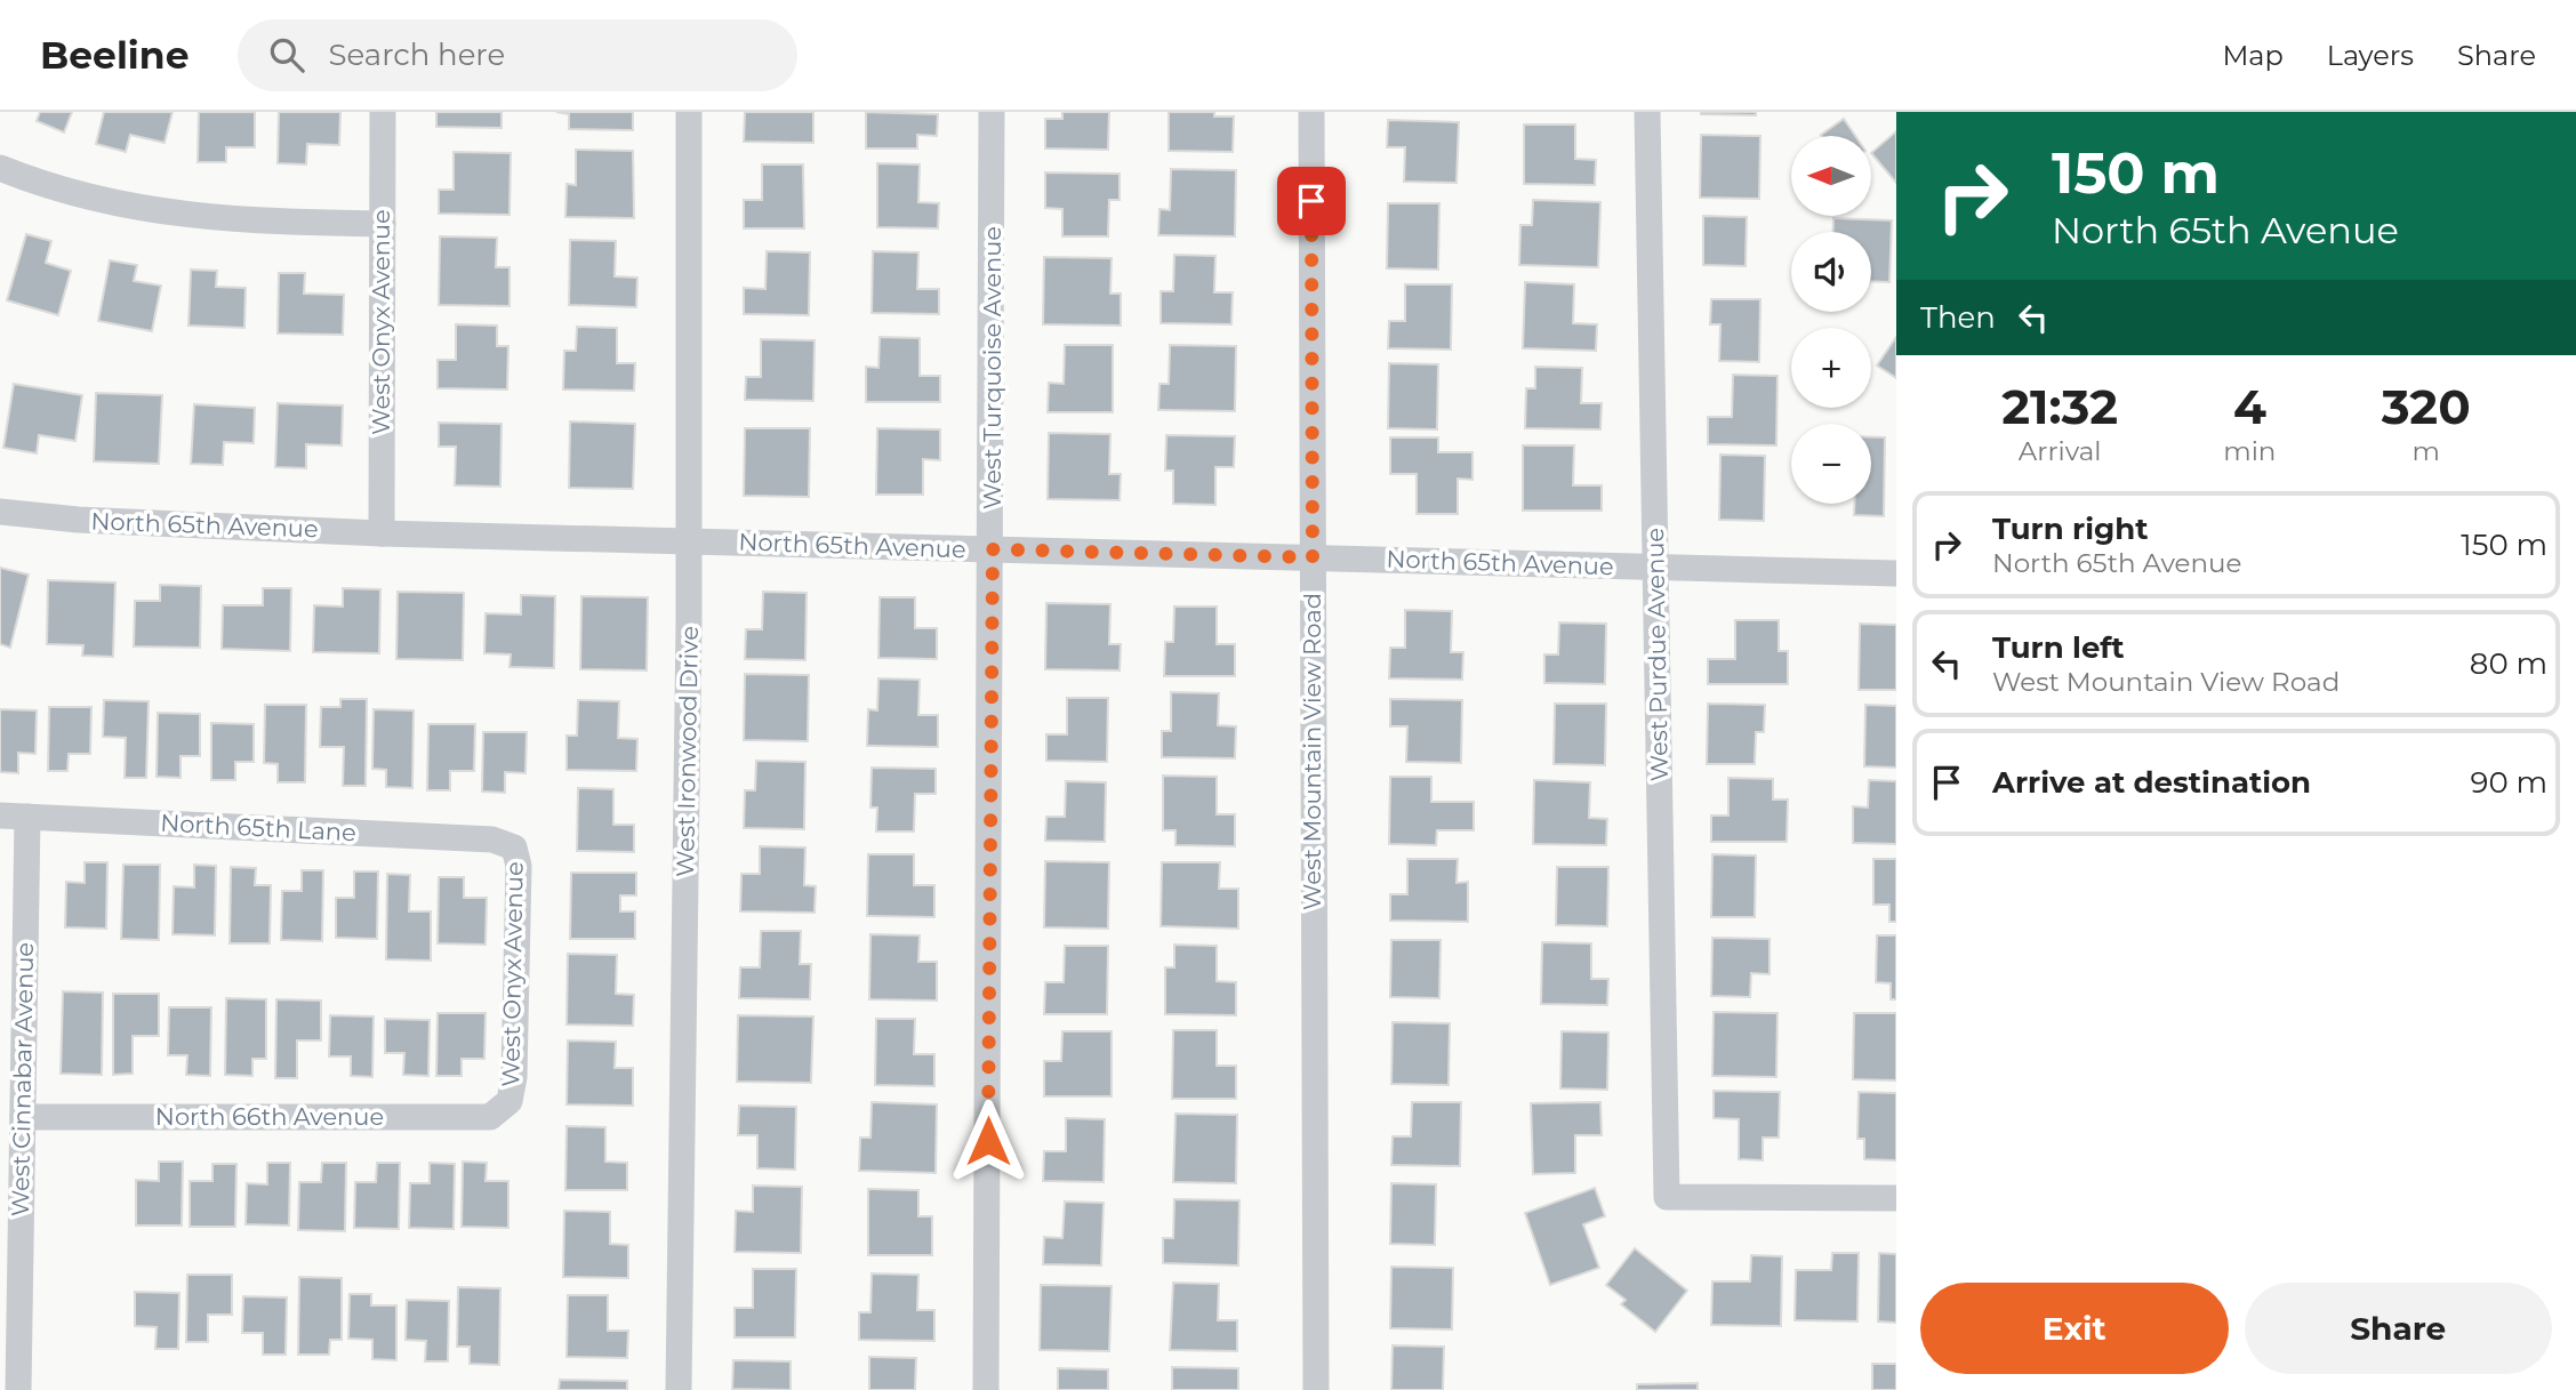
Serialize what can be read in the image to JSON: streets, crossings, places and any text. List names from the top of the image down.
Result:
{
  "streets": {
    "street": [
      "West Onyx Avenue",
      "West Turquoise Avenue",
      "North 65th Avenue",
      "West Purdue Avenue",
      "West Ironwood Drive",
      "West Mountain View Road",
      "North 65th Lane",
      "West Cinnabar Avenue",
      "North 66th Avenue"
    ]
  },
  "crossings": [
    ["West Onyx Avenue", "North 65th Avenue"],
    ["West Onyx Avenue", "North 65th Lane"],
    ["West Onyx Avenue", "North 66th Avenue"],
    ["West Turquoise Avenue", "North 65th Avenue"],
    ["North 65th Avenue", "West Purdue Avenue"],
    ["North 65th Avenue", "West Ironwood Drive"],
    ["North 65th Avenue", "West Mountain View Road"],
    ["North 65th Lane", "West Cinnabar Avenue"],
    ["West Cinnabar Avenue", "North 66th Avenue"]
  ],
  "north": "left",
  "page": {
    "header": "Beeline",
    "search": "Search here",
    "nav": ["Map", "Layers", "Share"],
    "turn": ["150 m", "North 65th Avenue"],
    "map_buttons": ["+", "−"],
    "then": "Then",
    "eta": [
      "21:32",
      "Arrival",
      "4",
      "min",
      "320",
      "m"
    ],
    "list": [
      {
        "name": "Turn right",
        "note": "North 65th Avenue",
        "value": "150 m"
      },
      {
        "name": "Turn left",
        "note": "West Mountain View Road",
        "value": "80 m"
      },
      {
        "name": "Arrive at destination",
        "value": "90 m"
      }
    ],
    "buttons": ["Exit", "Share"]
  }
}
